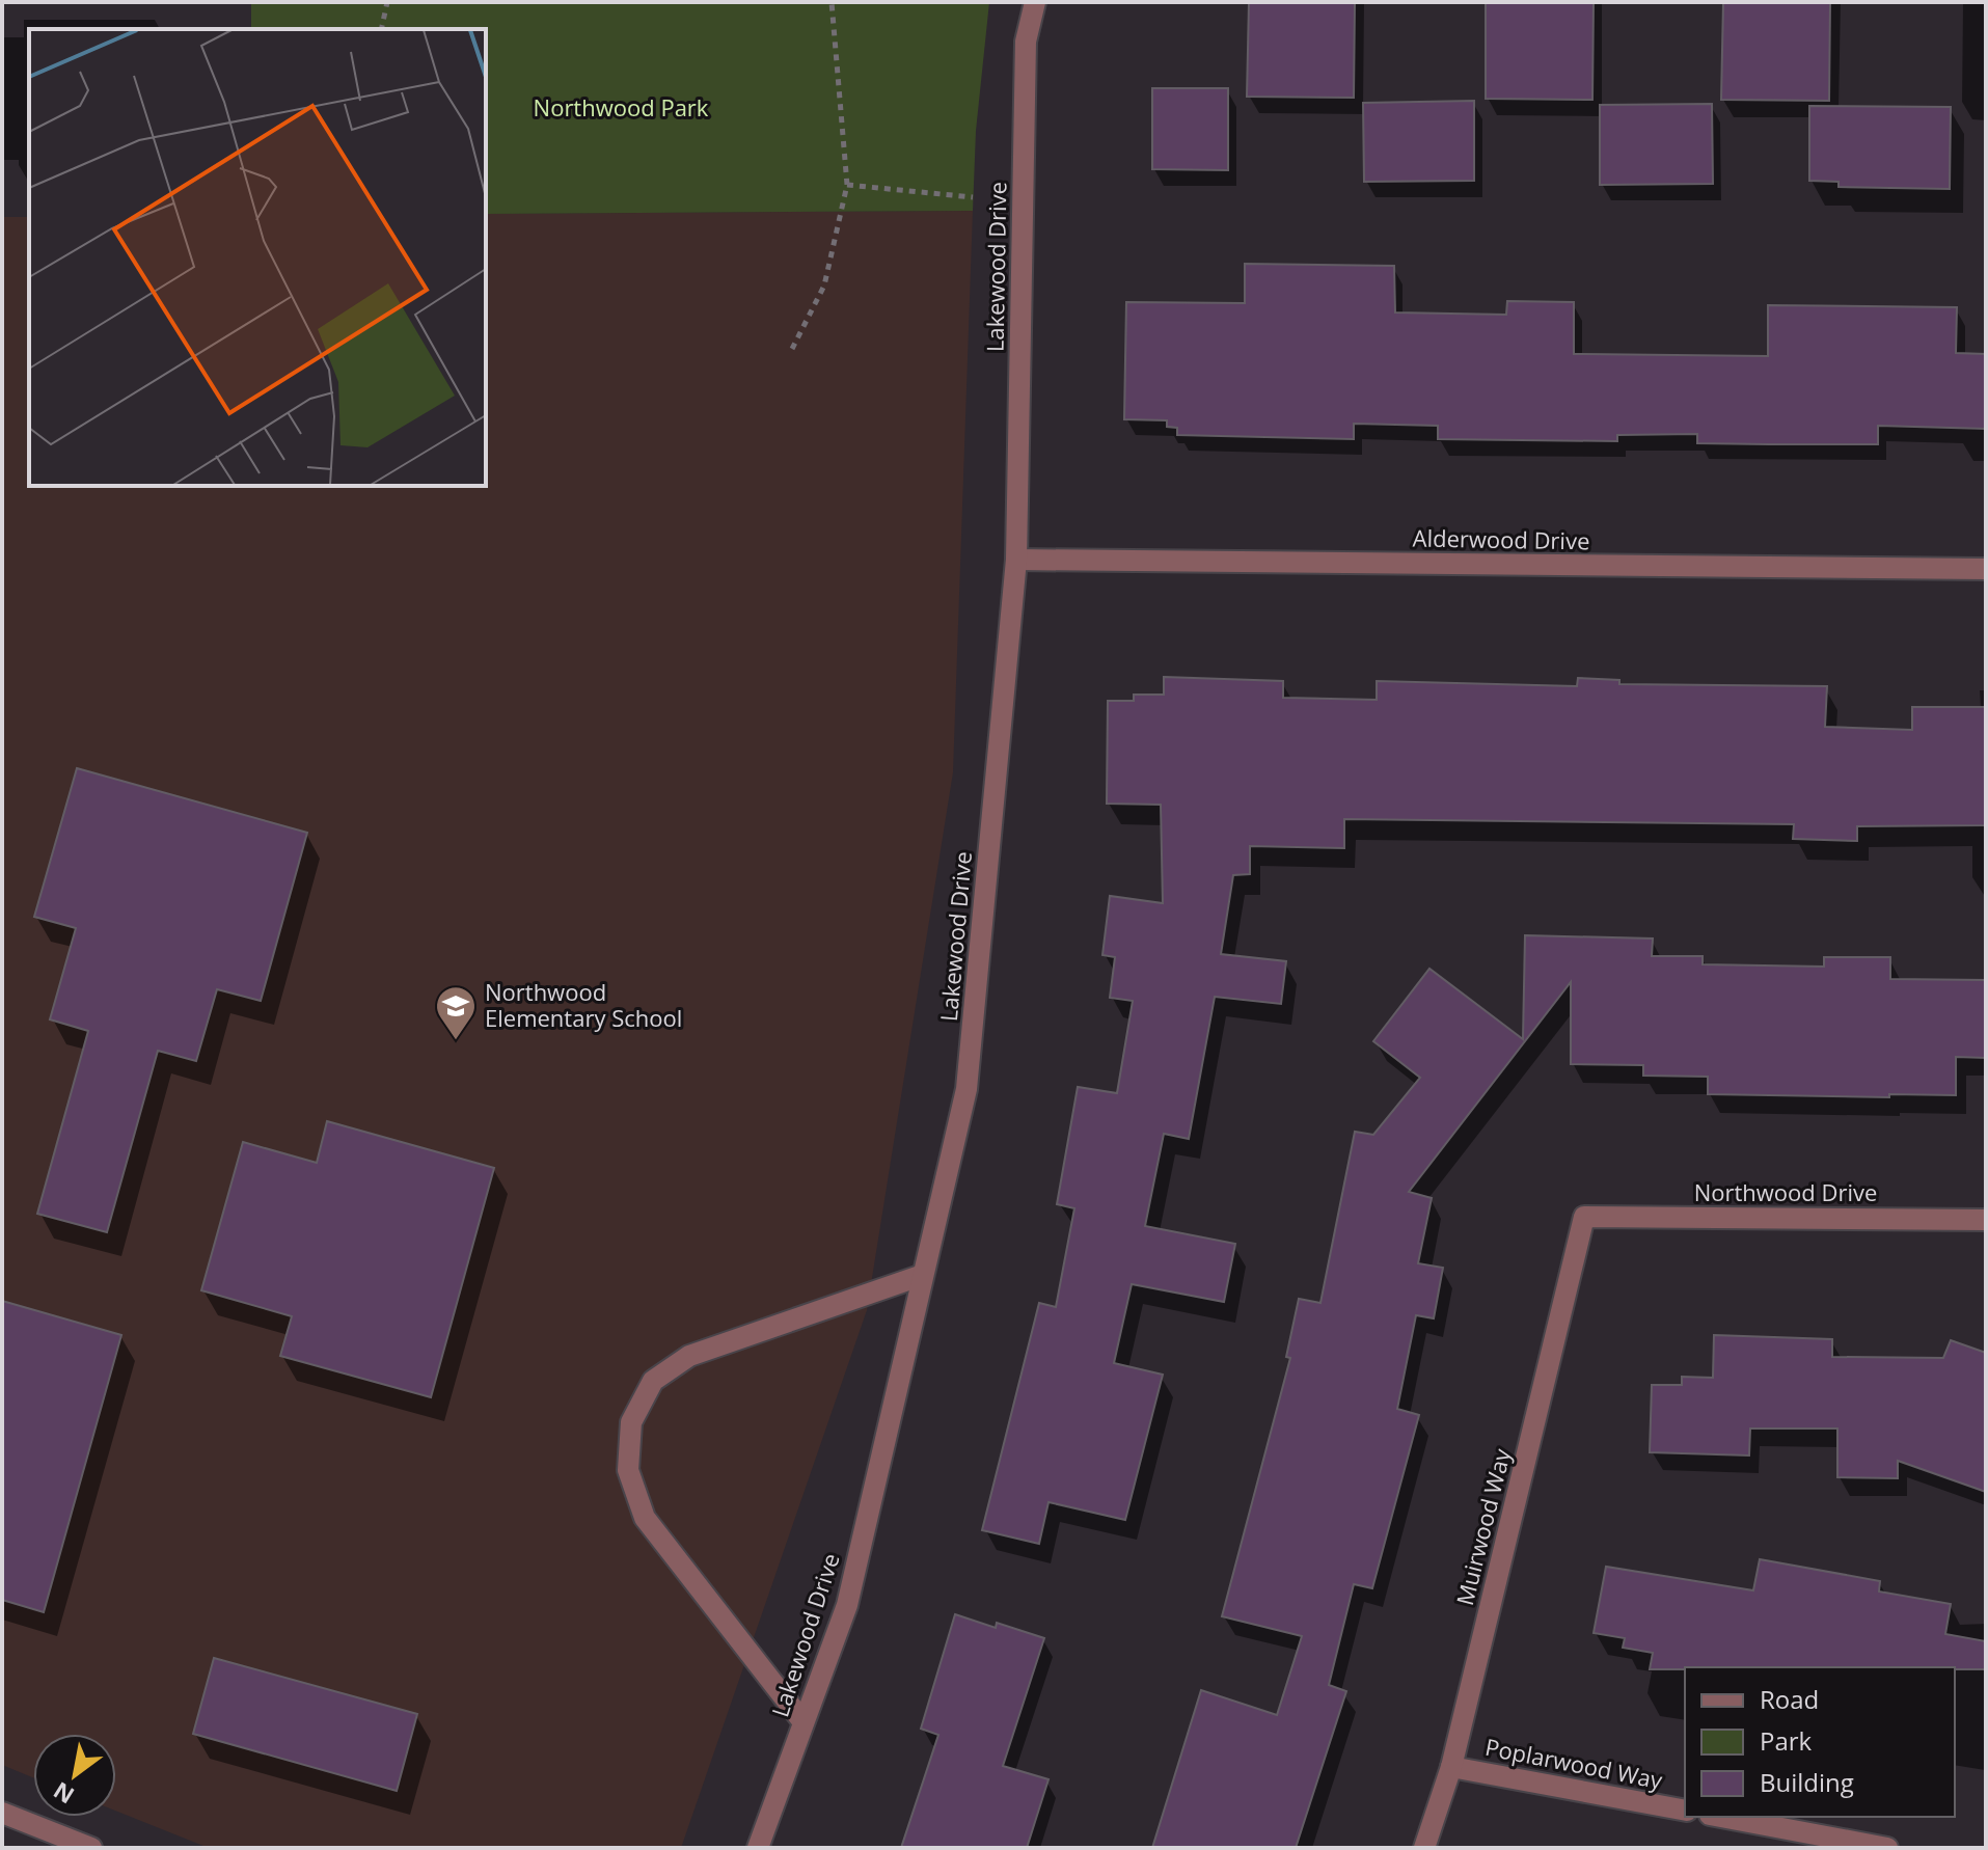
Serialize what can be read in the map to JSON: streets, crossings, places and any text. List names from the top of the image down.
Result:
{
  "streets": {
    "street": [
      "Lakewood Drive",
      "Alderwood Drive",
      "Northwood Drive",
      "Muirwood Way",
      "Poplarwood Way"
    ]
  },
  "crossings": [
    ["Lakewood Drive", "Alderwood Drive"],
    ["Northwood Drive", "Muirwood Way"],
    ["Muirwood Way", "Poplarwood Way"]
  ],
  "parks": ["Northwood Park"],
  "places": {
    "school or university": ["Northwood Elementary School"]
  },
  "legend": ["Road", "Park", "Building"],
  "north": "bottom left"
}
